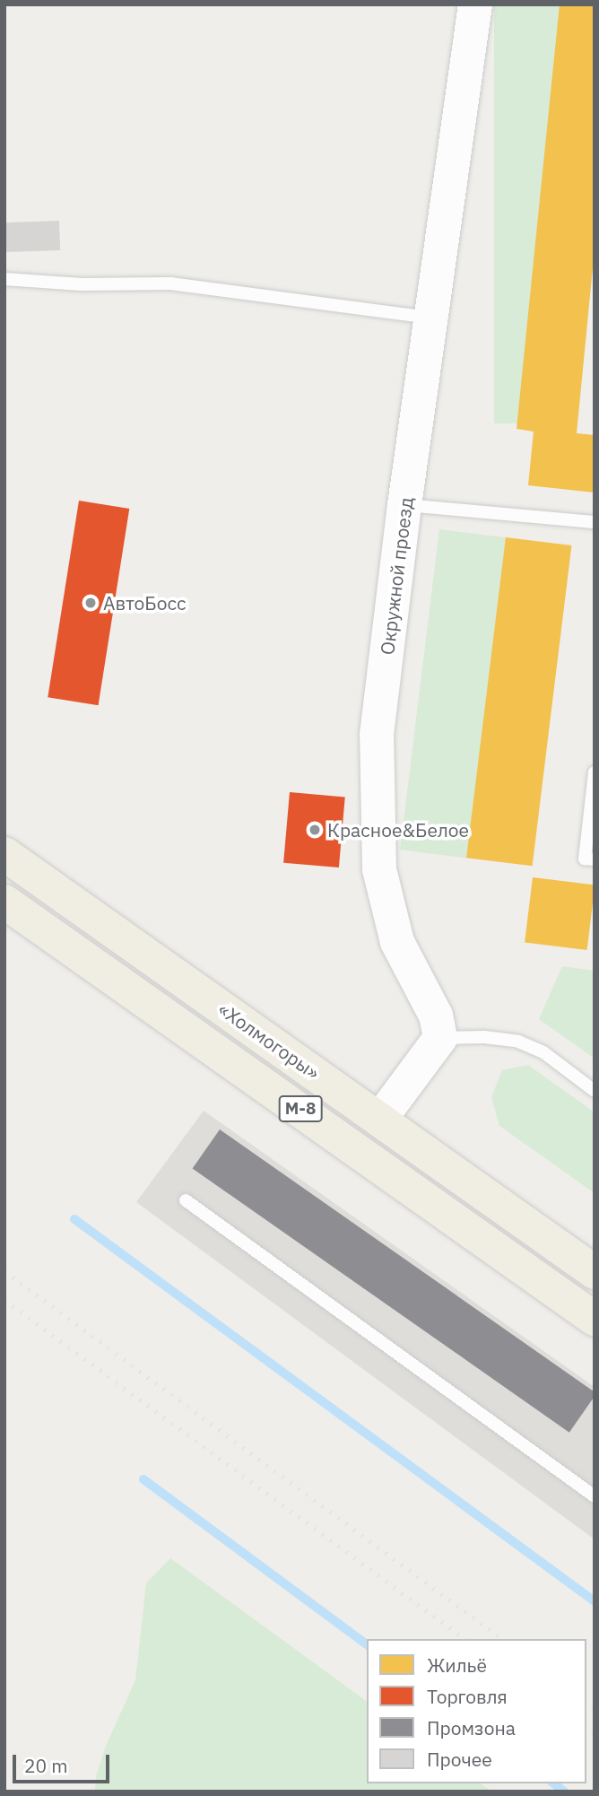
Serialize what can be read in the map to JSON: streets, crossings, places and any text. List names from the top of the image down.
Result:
{
  "streets": {
    "highway": ["«Холмогоры»", "М-8"],
    "street": ["Окружной проезд"]
  },
  "places": ["АвтоБосс", "Красное&Белое"],
  "legend": [
    "Жильё",
    "Торговля",
    "Промзона",
    "Прочее"
  ],
  "scale_bar": "20 m"
}
